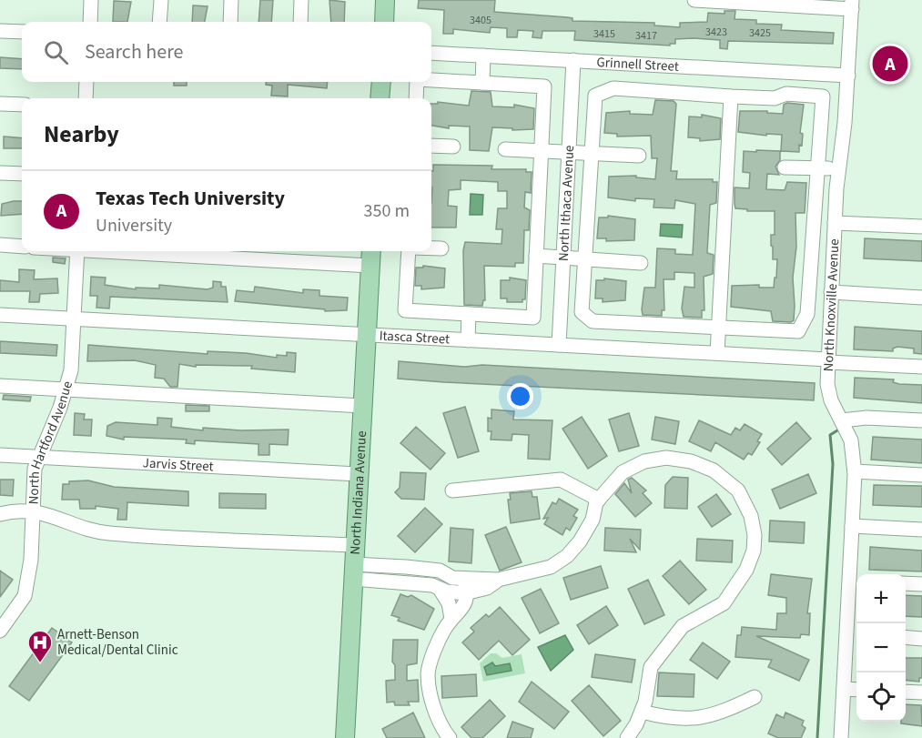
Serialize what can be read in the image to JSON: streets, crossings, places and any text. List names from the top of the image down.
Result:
{
  "streets": {
    "main road": ["North Indiana Avenue"],
    "street": [
      "Grinnell Street",
      "North Ithaca Avenue",
      "North Knoxville Avenue",
      "Itasca Street",
      "North Hartford Avenue",
      "Jarvis Street"
    ]
  },
  "crossings": [
    ["Grinnell Street", "North Ithaca Avenue"],
    ["Grinnell Street", "North Knoxville Avenue"],
    ["North Ithaca Avenue", "Itasca Street"],
    ["North Knoxville Avenue", "Itasca Street"],
    ["Itasca Street", "North Hartford Avenue"],
    ["Itasca Street", "North Indiana Avenue"],
    ["North Hartford Avenue", "Jarvis Street"],
    ["Jarvis Street", "North Indiana Avenue"]
  ],
  "places": {
    "hospital": ["Arnett-Benson Medical/Dental Clinic"]
  },
  "house_numbers": [
    "3405",
    "3423",
    "3425",
    "3415",
    "3417"
  ],
  "page": {
    "search": "Search here",
    "pins": "A",
    "heading": "Nearby",
    "list": [
      {
        "mark": "A",
        "name": "Texas Tech University",
        "note": "University",
        "value": "350 m"
      }
    ],
    "map_buttons": ["+", "−"]
  }
}
